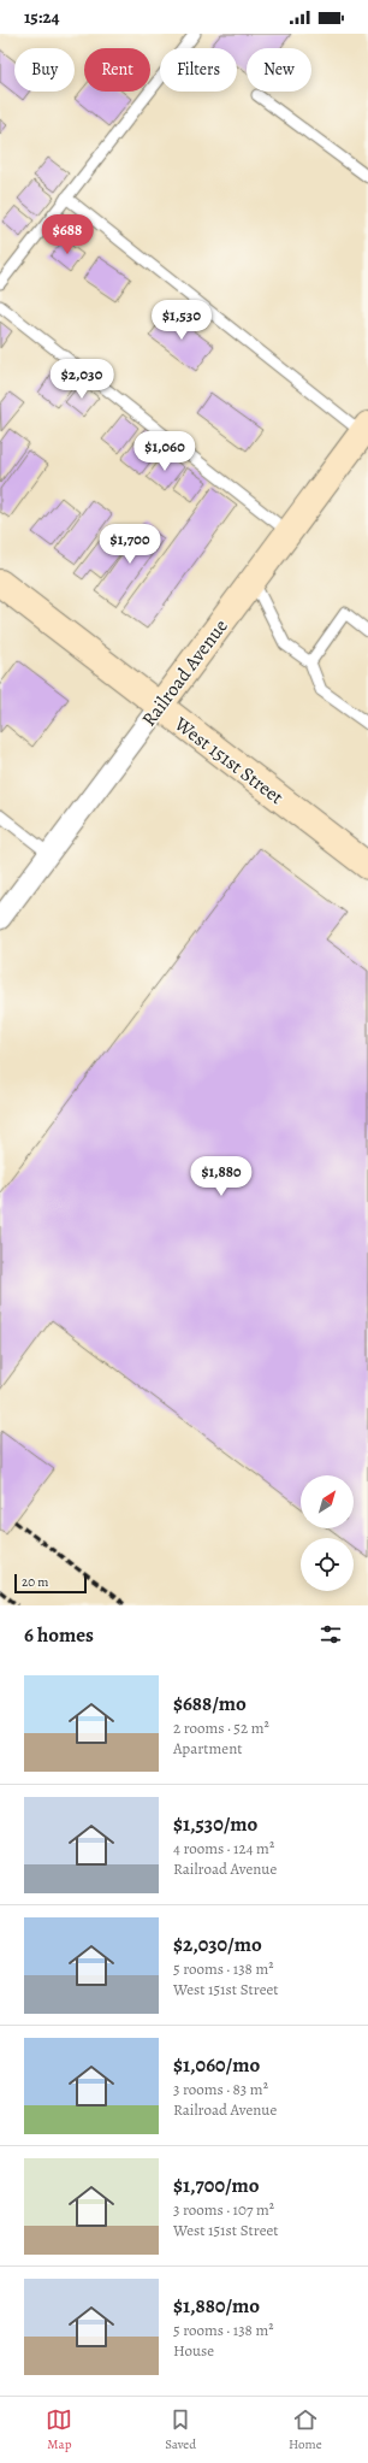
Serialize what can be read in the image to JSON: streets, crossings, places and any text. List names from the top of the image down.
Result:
{
  "streets": {
    "street": ["Railroad Avenue", "West 151st Street"]
  },
  "crossings": [
    ["Railroad Avenue", "West 151st Street"]
  ],
  "scale_bar": "20 m",
  "north": "top right",
  "page": {
    "status": "15:24",
    "chip": [
      "Buy",
      "Rent",
      "Filters",
      "New"
    ],
    "price": [
      "$688",
      "$1,530",
      "$2,030",
      "$1,060",
      "$1,700",
      "$1,880"
    ],
    "scale": "20 m",
    "heading": "6 homes",
    "list": [
      {
        "name": "$688/mo",
        "note": "2 rooms · 52 m² · Apartment"
      },
      {
        "name": "$1,530/mo",
        "note": "4 rooms · 124 m² · Railroad Avenue"
      },
      {
        "name": "$2,030/mo",
        "note": "5 rooms · 138 m² · West 151st Street"
      },
      {
        "name": "$1,060/mo",
        "note": "3 rooms · 83 m² · Railroad Avenue"
      },
      {
        "name": "$1,700/mo",
        "note": "3 rooms · 107 m² · West 151st Street"
      },
      {
        "name": "$1,880/mo",
        "note": "5 rooms · 138 m² · House"
      }
    ],
    "tabs": ["Map", "Saved", "Home"]
  }
}
